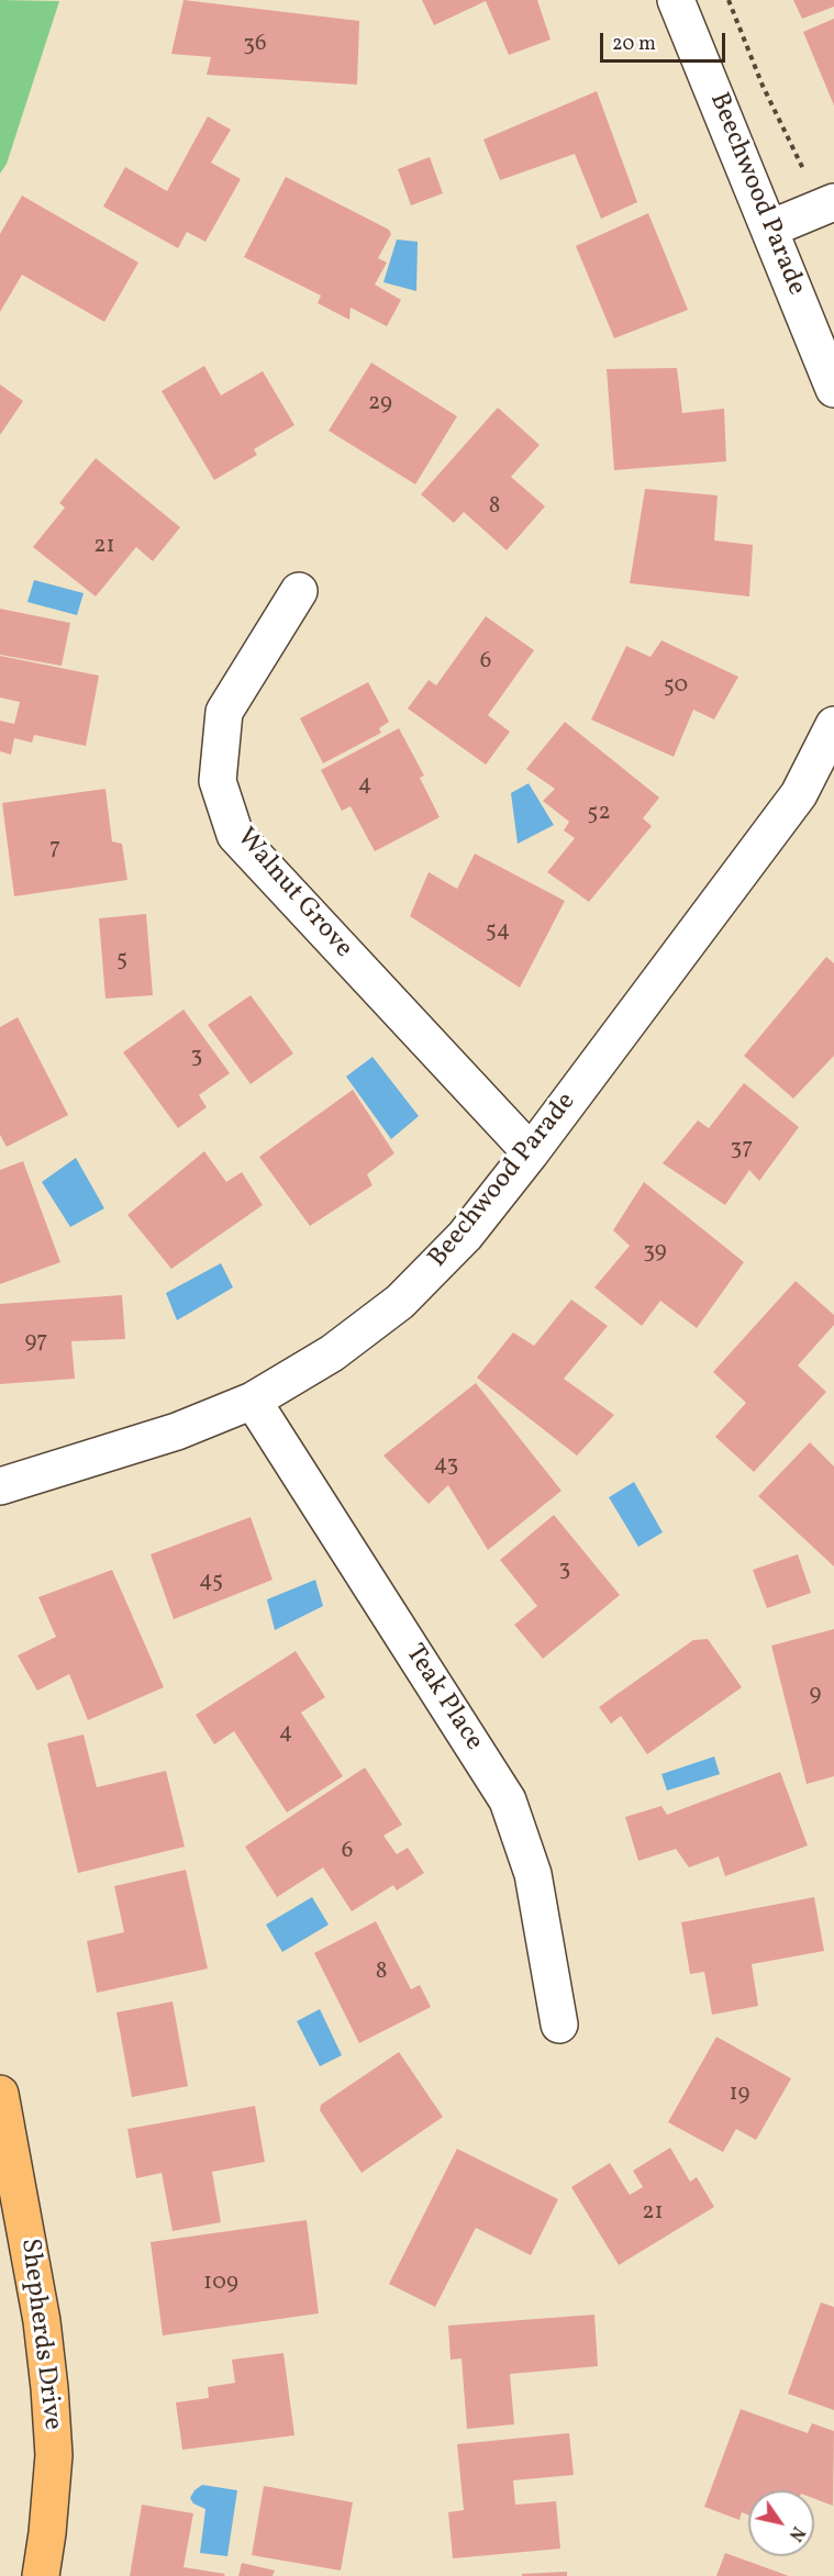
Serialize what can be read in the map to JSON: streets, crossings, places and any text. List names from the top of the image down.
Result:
{
  "streets": {
    "main road": ["Shepherds Drive"],
    "street": ["Beechwood Parade", "Walnut Grove", "Teak Place"]
  },
  "crossings": [
    ["Beechwood Parade", "Walnut Grove"],
    ["Beechwood Parade", "Teak Place"]
  ],
  "house_numbers": [
    "36",
    "29",
    "8",
    "21",
    "6",
    "50",
    "4",
    "52",
    "7",
    "54",
    "5",
    "3",
    "37",
    "39",
    "97",
    "43",
    "3",
    "45",
    "9",
    "4",
    "6",
    "8",
    "19",
    "21",
    "109"
  ],
  "scale_bar": "20 m",
  "north": "bottom right"
}
